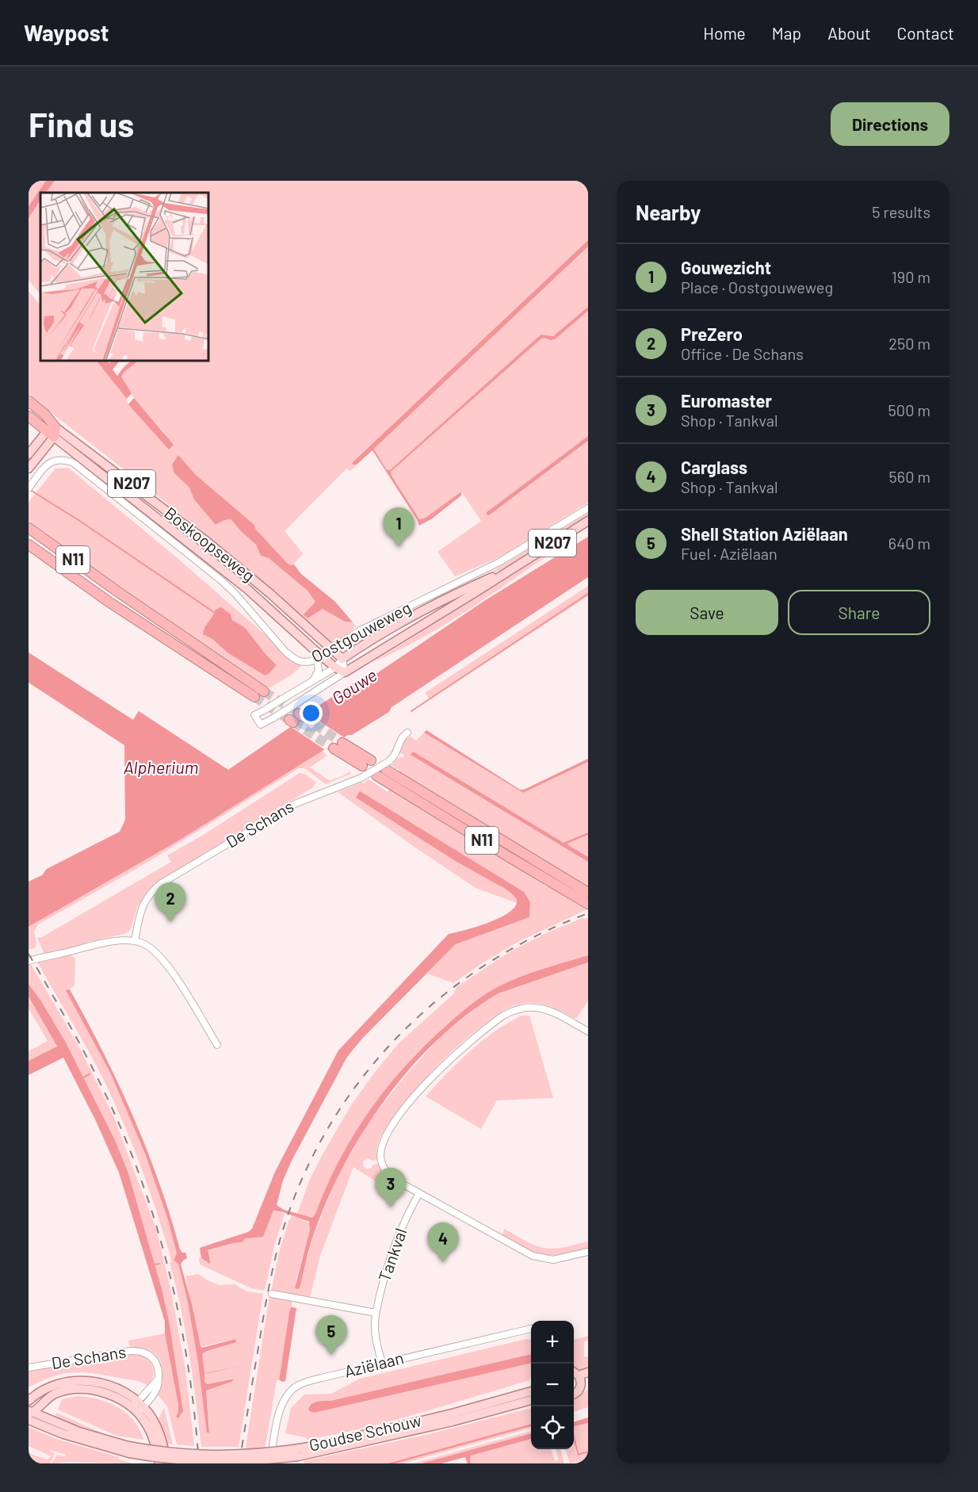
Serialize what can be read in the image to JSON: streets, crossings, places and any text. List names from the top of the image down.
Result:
{
  "streets": {
    "highway": ["N11"],
    "main road": ["N207", "Boskoopseweg", "Goudse Schouw"],
    "street": [
      "Oostgouweweg",
      "De Schans",
      "Tankval",
      "Aziëlaan"
    ]
  },
  "crossings": [
    ["N207", "Boskoopseweg"],
    ["Boskoopseweg", "Oostgouweweg"],
    ["N11", "De Schans"],
    ["Tankval", "Aziëlaan"]
  ],
  "water": ["Gouwe", "Alpherium"],
  "page": {
    "header": "Waypost",
    "nav": [
      "Home",
      "Map",
      "About",
      "Contact"
    ],
    "buttons": [
      "Directions",
      ["Save", "Share"]
    ],
    "title": "Find us",
    "heading": ["Nearby", "5 results"],
    "list": [
      {
        "mark": "1",
        "name": "Gouwezicht",
        "note": "Place · Oostgouweweg",
        "value": "190 m"
      },
      {
        "mark": "2",
        "name": "PreZero",
        "note": "Office · De Schans",
        "value": "250 m"
      },
      {
        "mark": "3",
        "name": "Euromaster",
        "note": "Shop · Tankval",
        "value": "500 m"
      },
      {
        "mark": "4",
        "name": "Carglass",
        "note": "Shop · Tankval",
        "value": "560 m"
      },
      {
        "mark": "5",
        "name": "Shell Station Aziëlaan",
        "note": "Fuel · Aziëlaan",
        "value": "640 m"
      }
    ],
    "pins": [
      "1",
      "2",
      "3",
      "4",
      "5"
    ],
    "map_buttons": ["+", "−"]
  }
}
